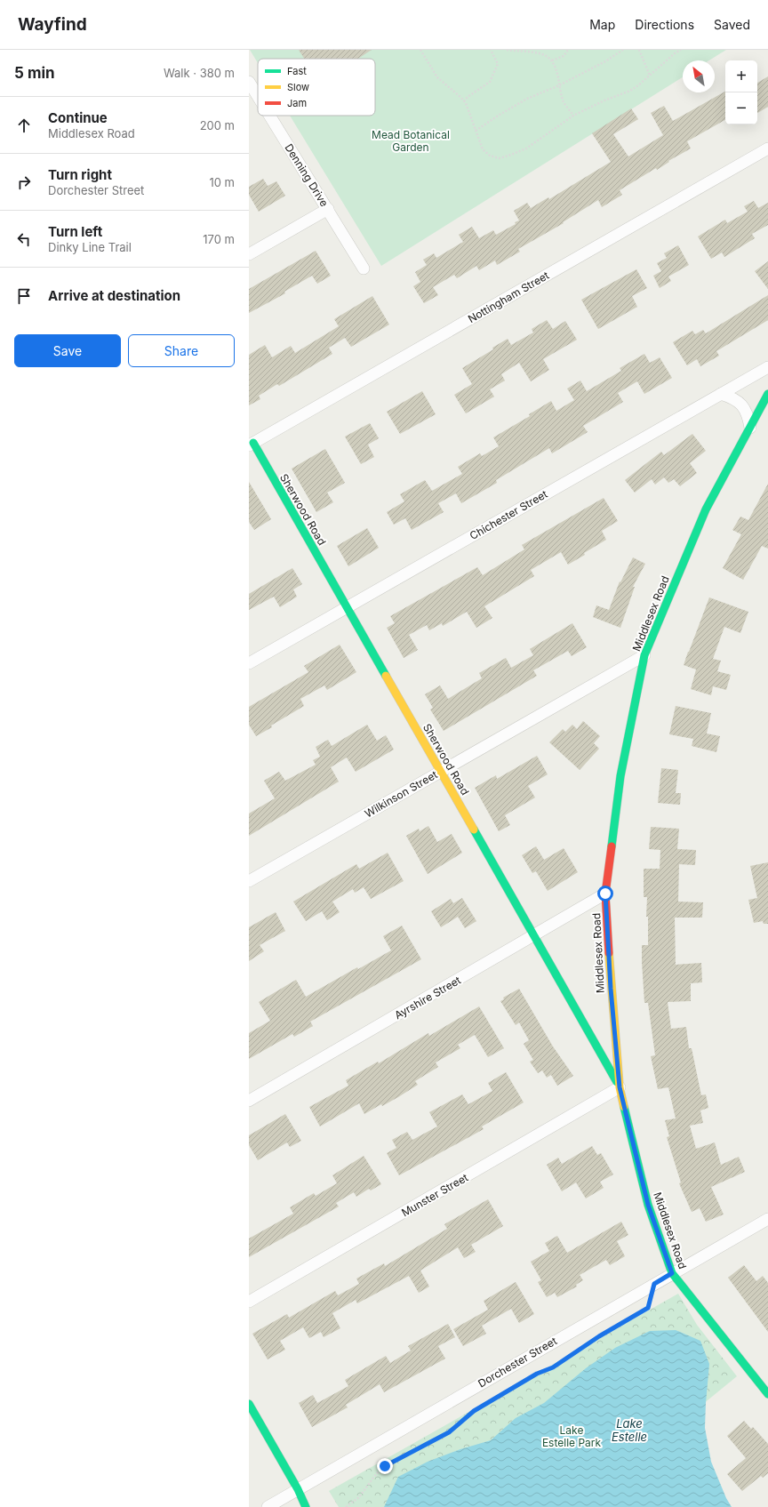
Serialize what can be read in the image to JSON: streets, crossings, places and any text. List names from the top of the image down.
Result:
{
  "streets": {
    "street": [
      "Denning Drive",
      "Nottingham Street",
      "Sherwood Road",
      "Chichester Street",
      "Middlesex Road",
      "Wilkinson Street",
      "Ayrshire Street",
      "Munster Street",
      "Dorchester Street"
    ]
  },
  "crossings": [
    ["Nottingham Street", "Sherwood Road"],
    ["Sherwood Road", "Chichester Street"],
    ["Sherwood Road", "Middlesex Road"],
    ["Sherwood Road", "Wilkinson Street"],
    ["Sherwood Road", "Ayrshire Street"],
    ["Sherwood Road", "Munster Street"],
    ["Middlesex Road", "Wilkinson Street"],
    ["Middlesex Road", "Ayrshire Street"],
    ["Middlesex Road", "Munster Street"],
    ["Middlesex Road", "Dorchester Street"]
  ],
  "water": ["Lake Estelle"],
  "parks": ["Mead Botanical Garden", "Lake Estelle Park"],
  "legend": ["Fast", "Slow", "Jam"],
  "north": "top left",
  "page": {
    "header": "Wayfind",
    "nav": ["Map", "Directions", "Saved"],
    "heading": ["5 min", "Walk · 380 m"],
    "map_buttons": ["+", "−"],
    "list": [
      ["Continue", "Middlesex Road", "200 m"],
      ["Turn right", "Dorchester Street", "10 m"],
      ["Turn left", "Dinky Line Trail", "170 m"],
      "Arrive at destination"
    ],
    "buttons": ["Save", "Share"]
  }
}
